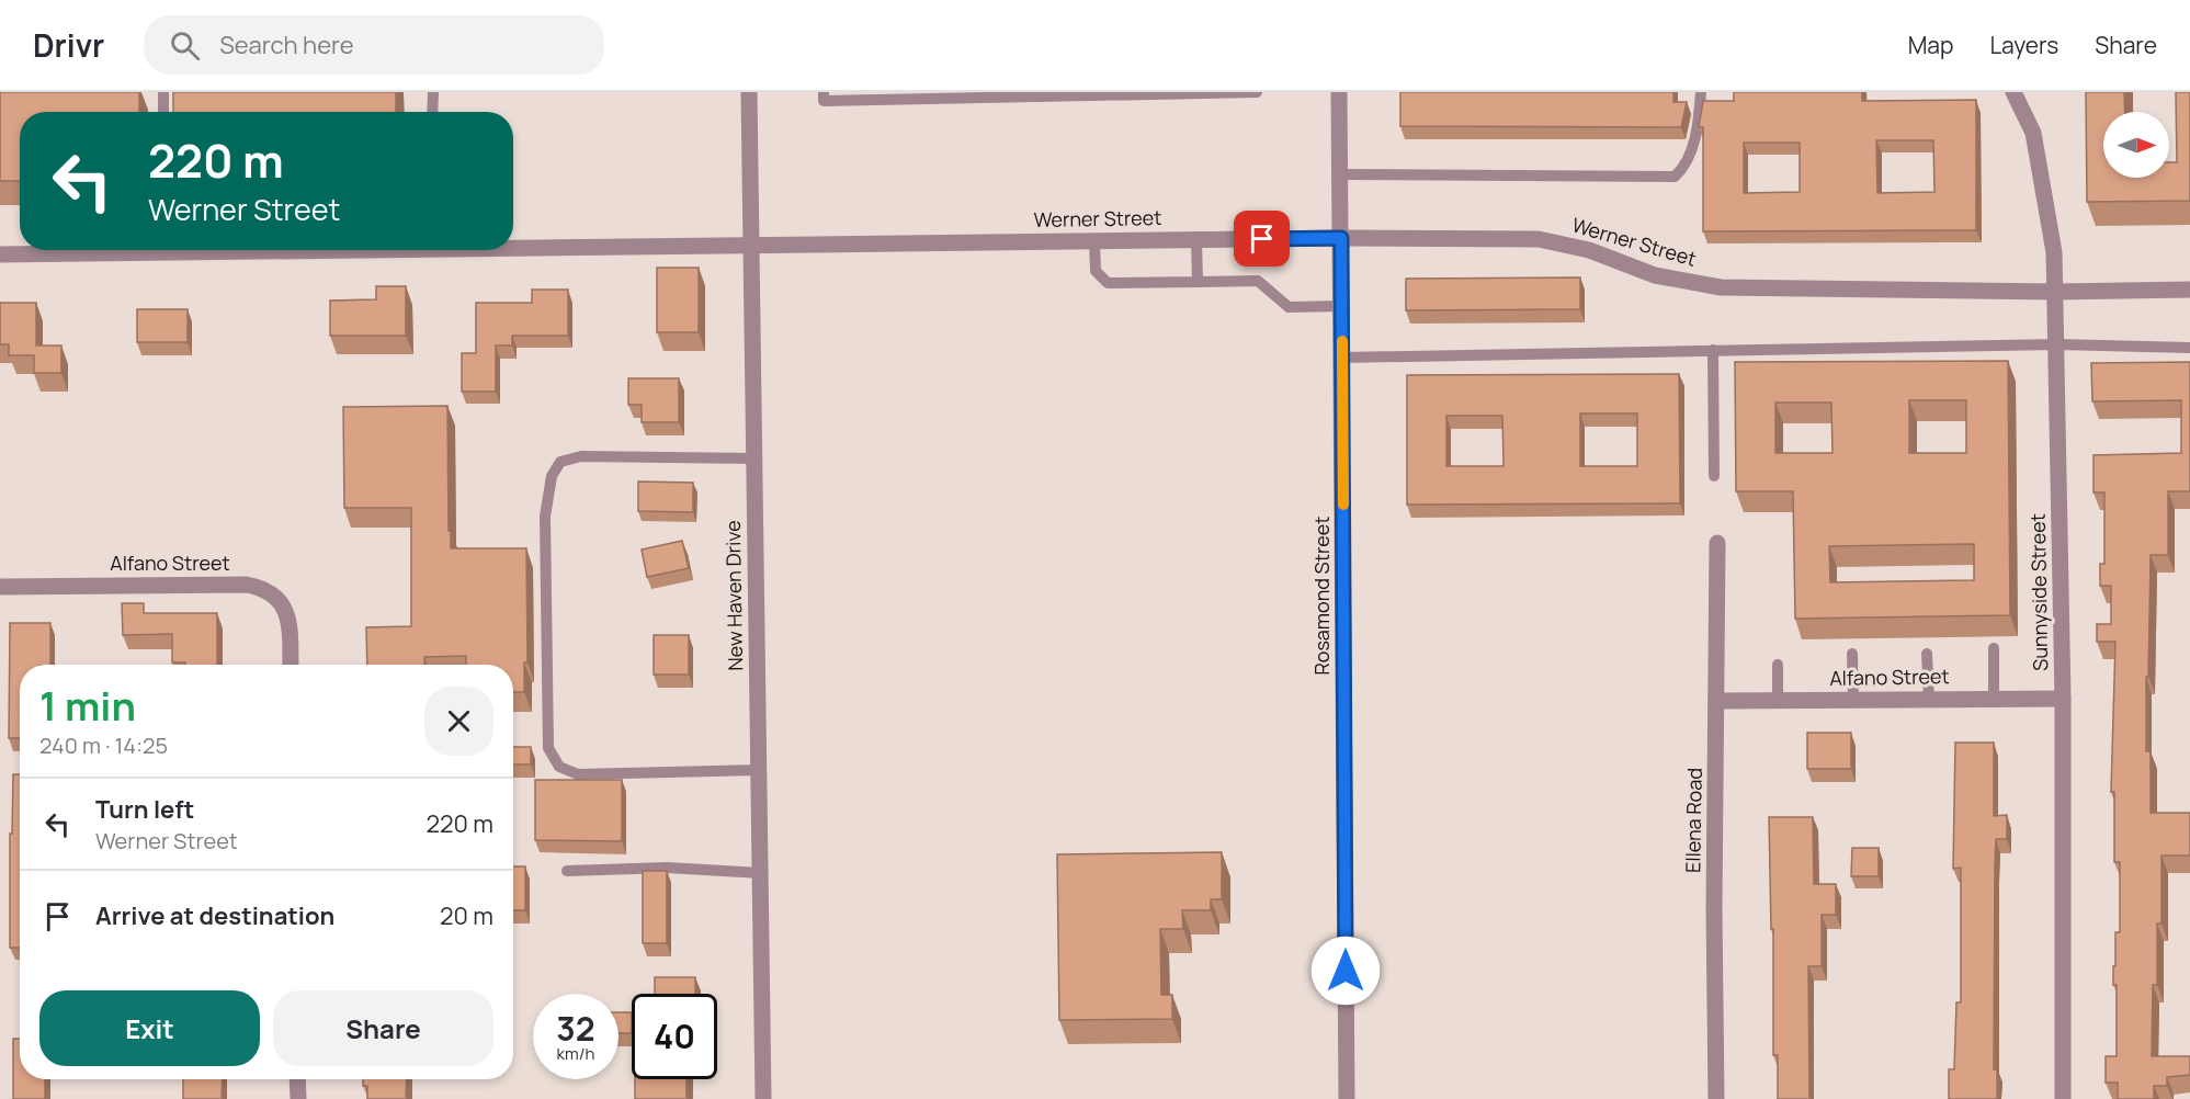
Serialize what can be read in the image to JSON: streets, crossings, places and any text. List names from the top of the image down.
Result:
{
  "streets": {
    "street": [
      "Werner Street",
      "Alfano Street",
      "Sunnyside Street",
      "New Haven Drive",
      "Rosamond Street",
      "Ellena Road"
    ]
  },
  "crossings": [
    ["Werner Street", "Sunnyside Street"],
    ["Werner Street", "New Haven Drive"],
    ["Werner Street", "Rosamond Street"],
    ["Alfano Street", "Sunnyside Street"],
    ["Alfano Street", "Ellena Road"]
  ],
  "north": "right",
  "page": {
    "header": "Drivr",
    "search": "Search here",
    "nav": ["Map", "Layers", "Share"],
    "turn": ["220 m", "Werner Street"],
    "heading": ["1 min", "240 m · 14:25"],
    "list": [
      {
        "name": "Turn left",
        "note": "Werner Street",
        "value": "220 m"
      },
      {
        "name": "Arrive at destination",
        "value": "20 m"
      }
    ],
    "buttons": ["Exit", "Share"],
    "speed": "32 km/h",
    "limit": "40"
  }
}
